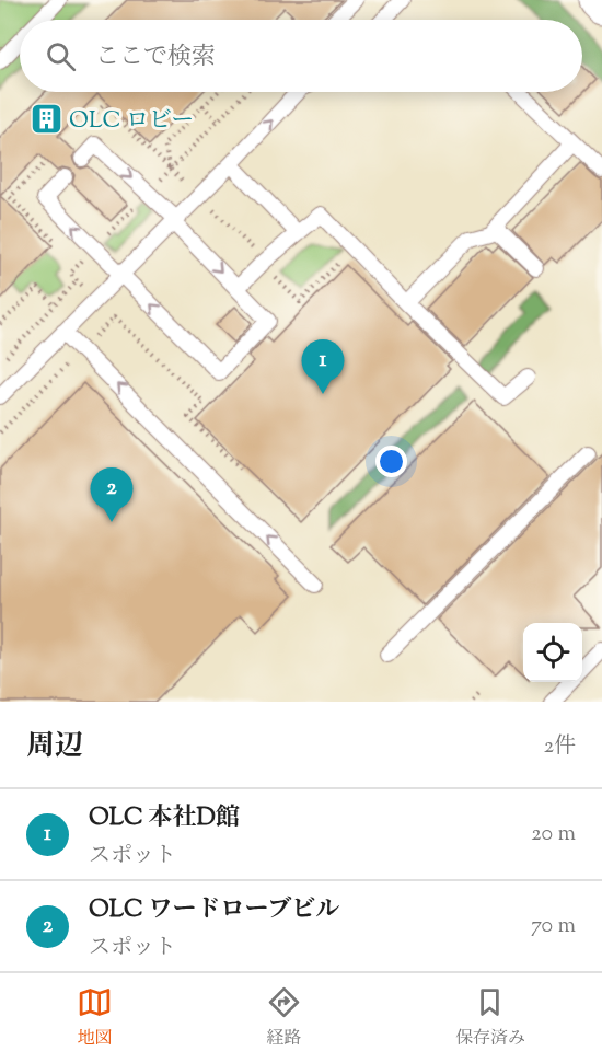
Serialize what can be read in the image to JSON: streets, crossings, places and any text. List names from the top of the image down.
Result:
{
  "places": {
    "building": ["OLC ロビー"]
  },
  "page": {
    "search": "ここで検索",
    "pins": ["1", "2"],
    "heading": ["周辺", "2件"],
    "list": [
      {
        "mark": "1",
        "name": "OLC 本社D館",
        "note": "スポット",
        "value": "20 m"
      },
      {
        "mark": "2",
        "name": "OLC ワードローブビル",
        "note": "スポット",
        "value": "70 m"
      }
    ],
    "nav": ["地図", "経路", "保存済み"]
  }
}
